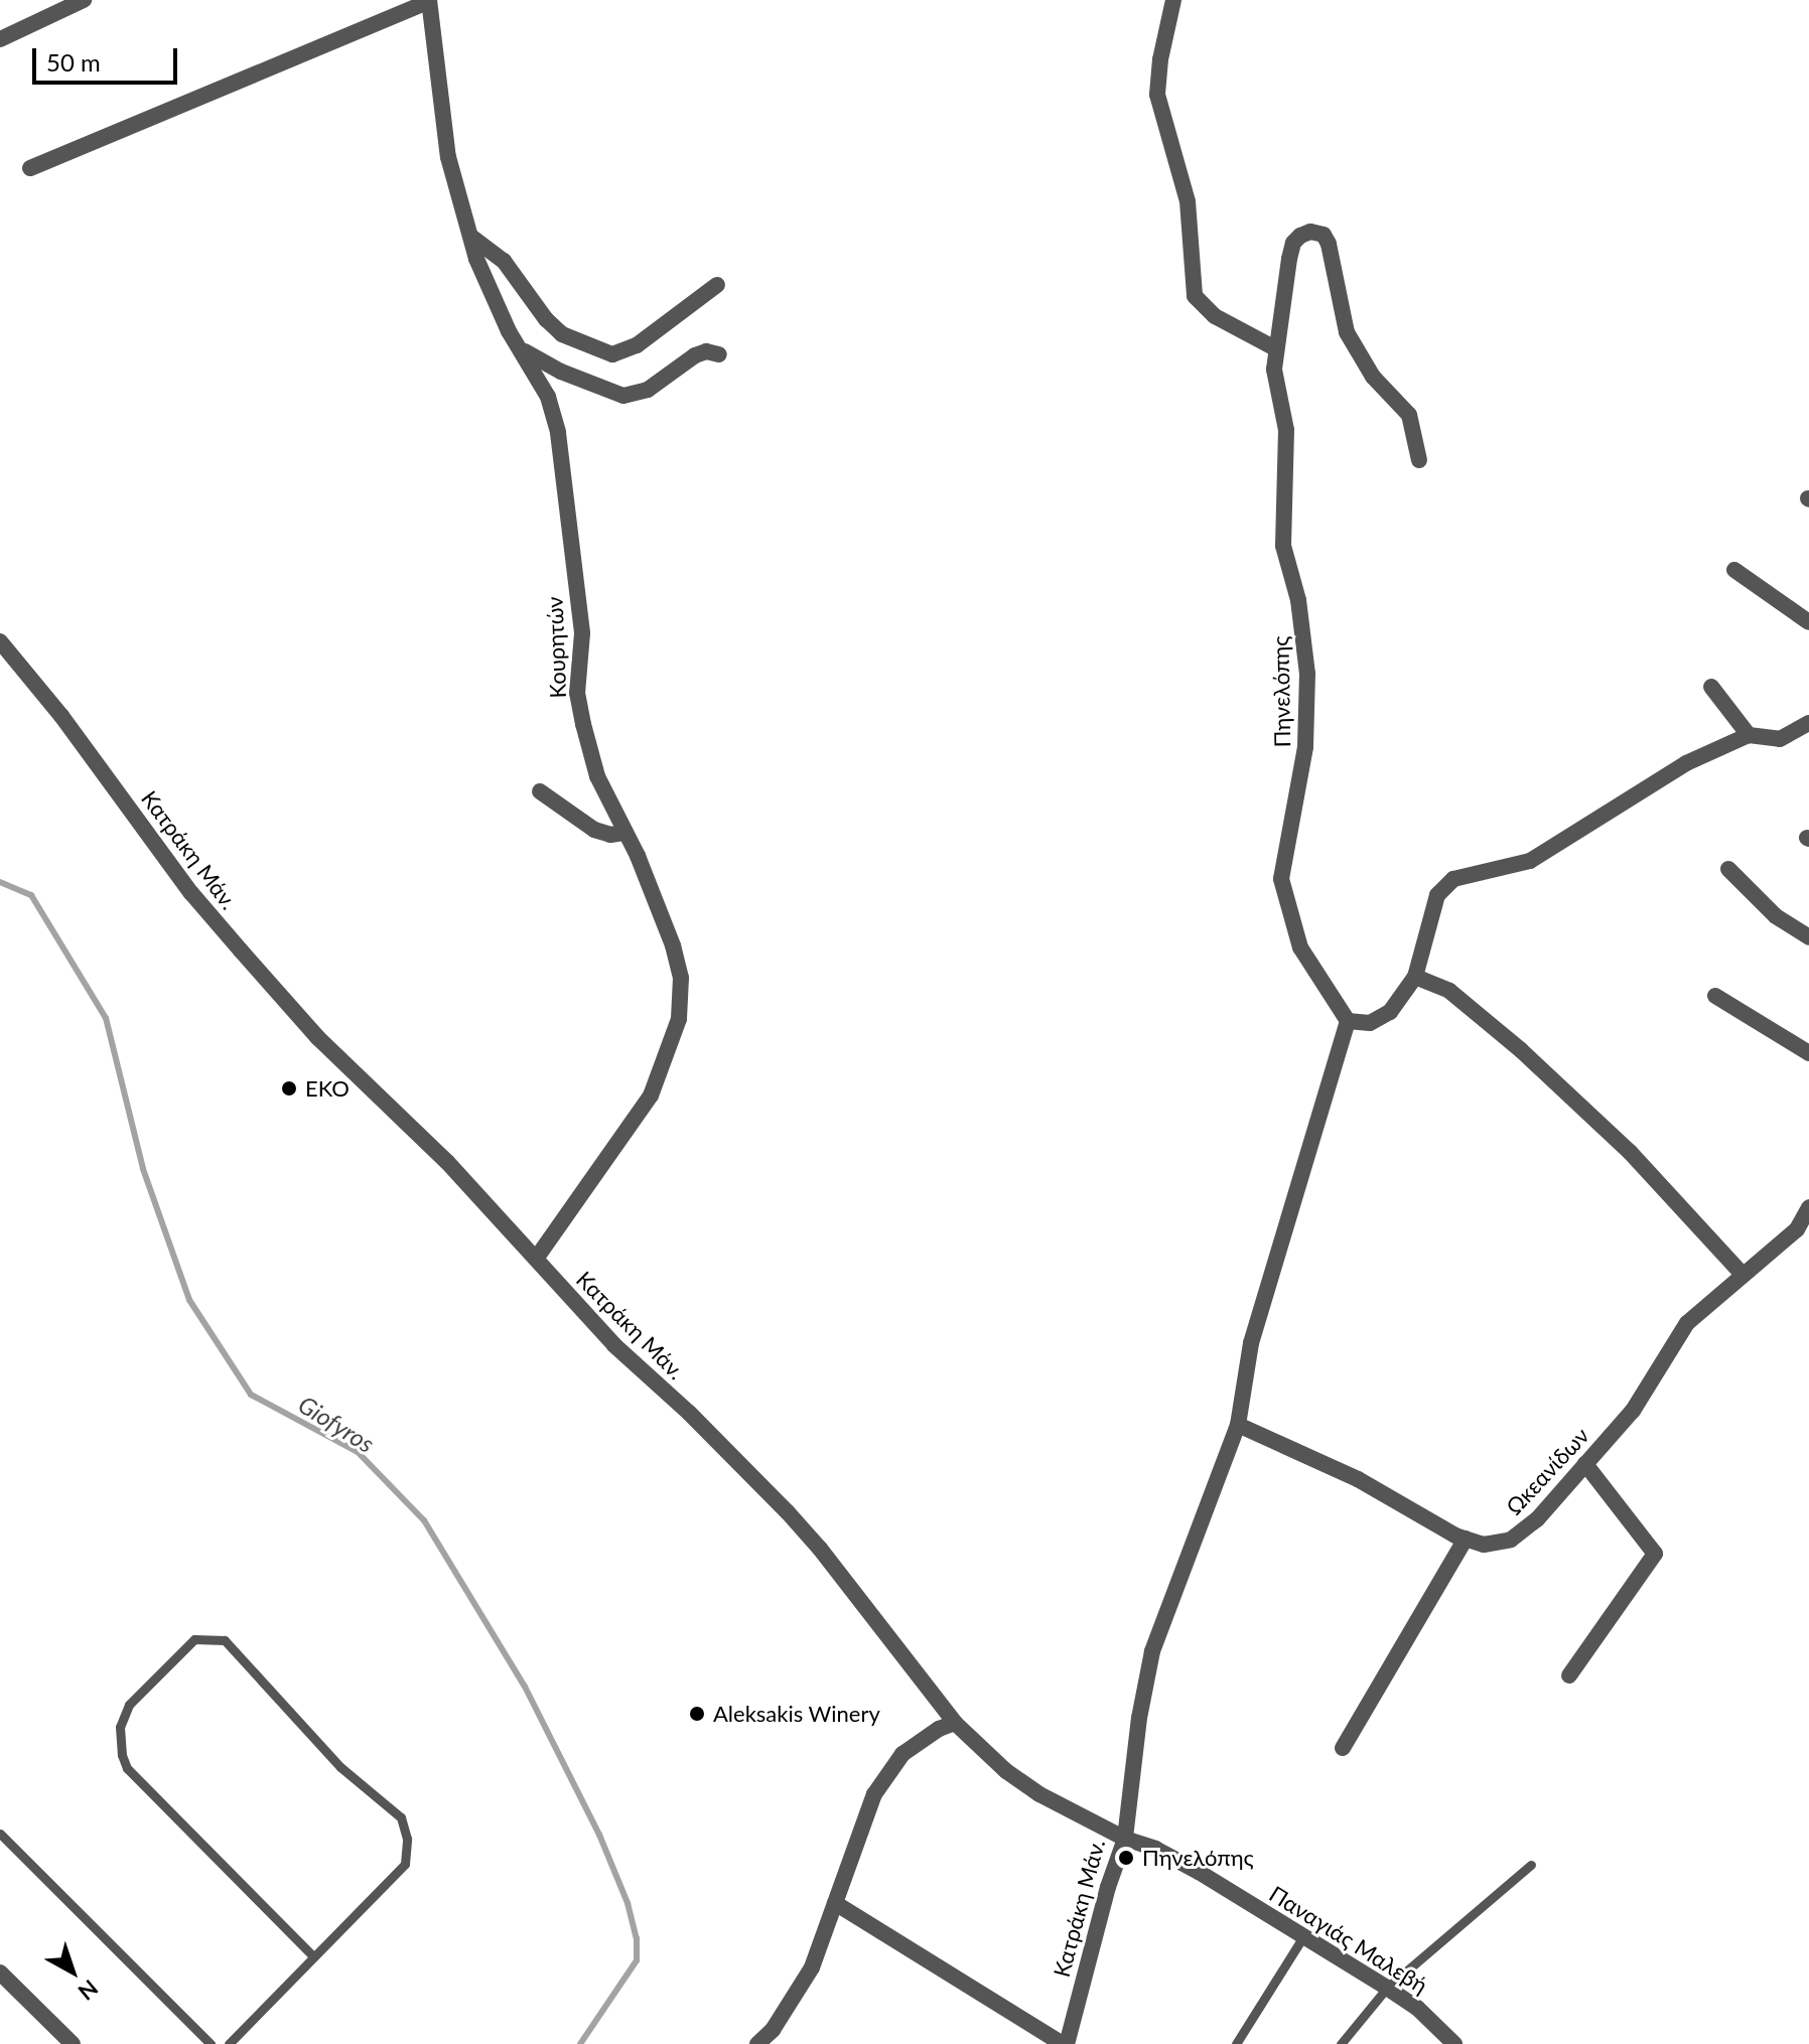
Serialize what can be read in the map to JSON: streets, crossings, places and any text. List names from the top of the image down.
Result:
{
  "streets": {
    "street": [
      "Κουρητών",
      "Πηνελόπης",
      "Κατράκη Μάν.",
      "Ωκεανίδων",
      "Παναγιάς Μαλεβή"
    ]
  },
  "crossings": [
    ["Κουρητών", "Κατράκη Μάν."],
    ["Κατράκη Μάν.", "Παναγιάς Μαλεβή"]
  ],
  "water": ["Giofyros"],
  "places": ["EKO", "Aleksakis Winery", "Πηνελόπης"],
  "scale_bar": "50 m",
  "north": "bottom right"
}
